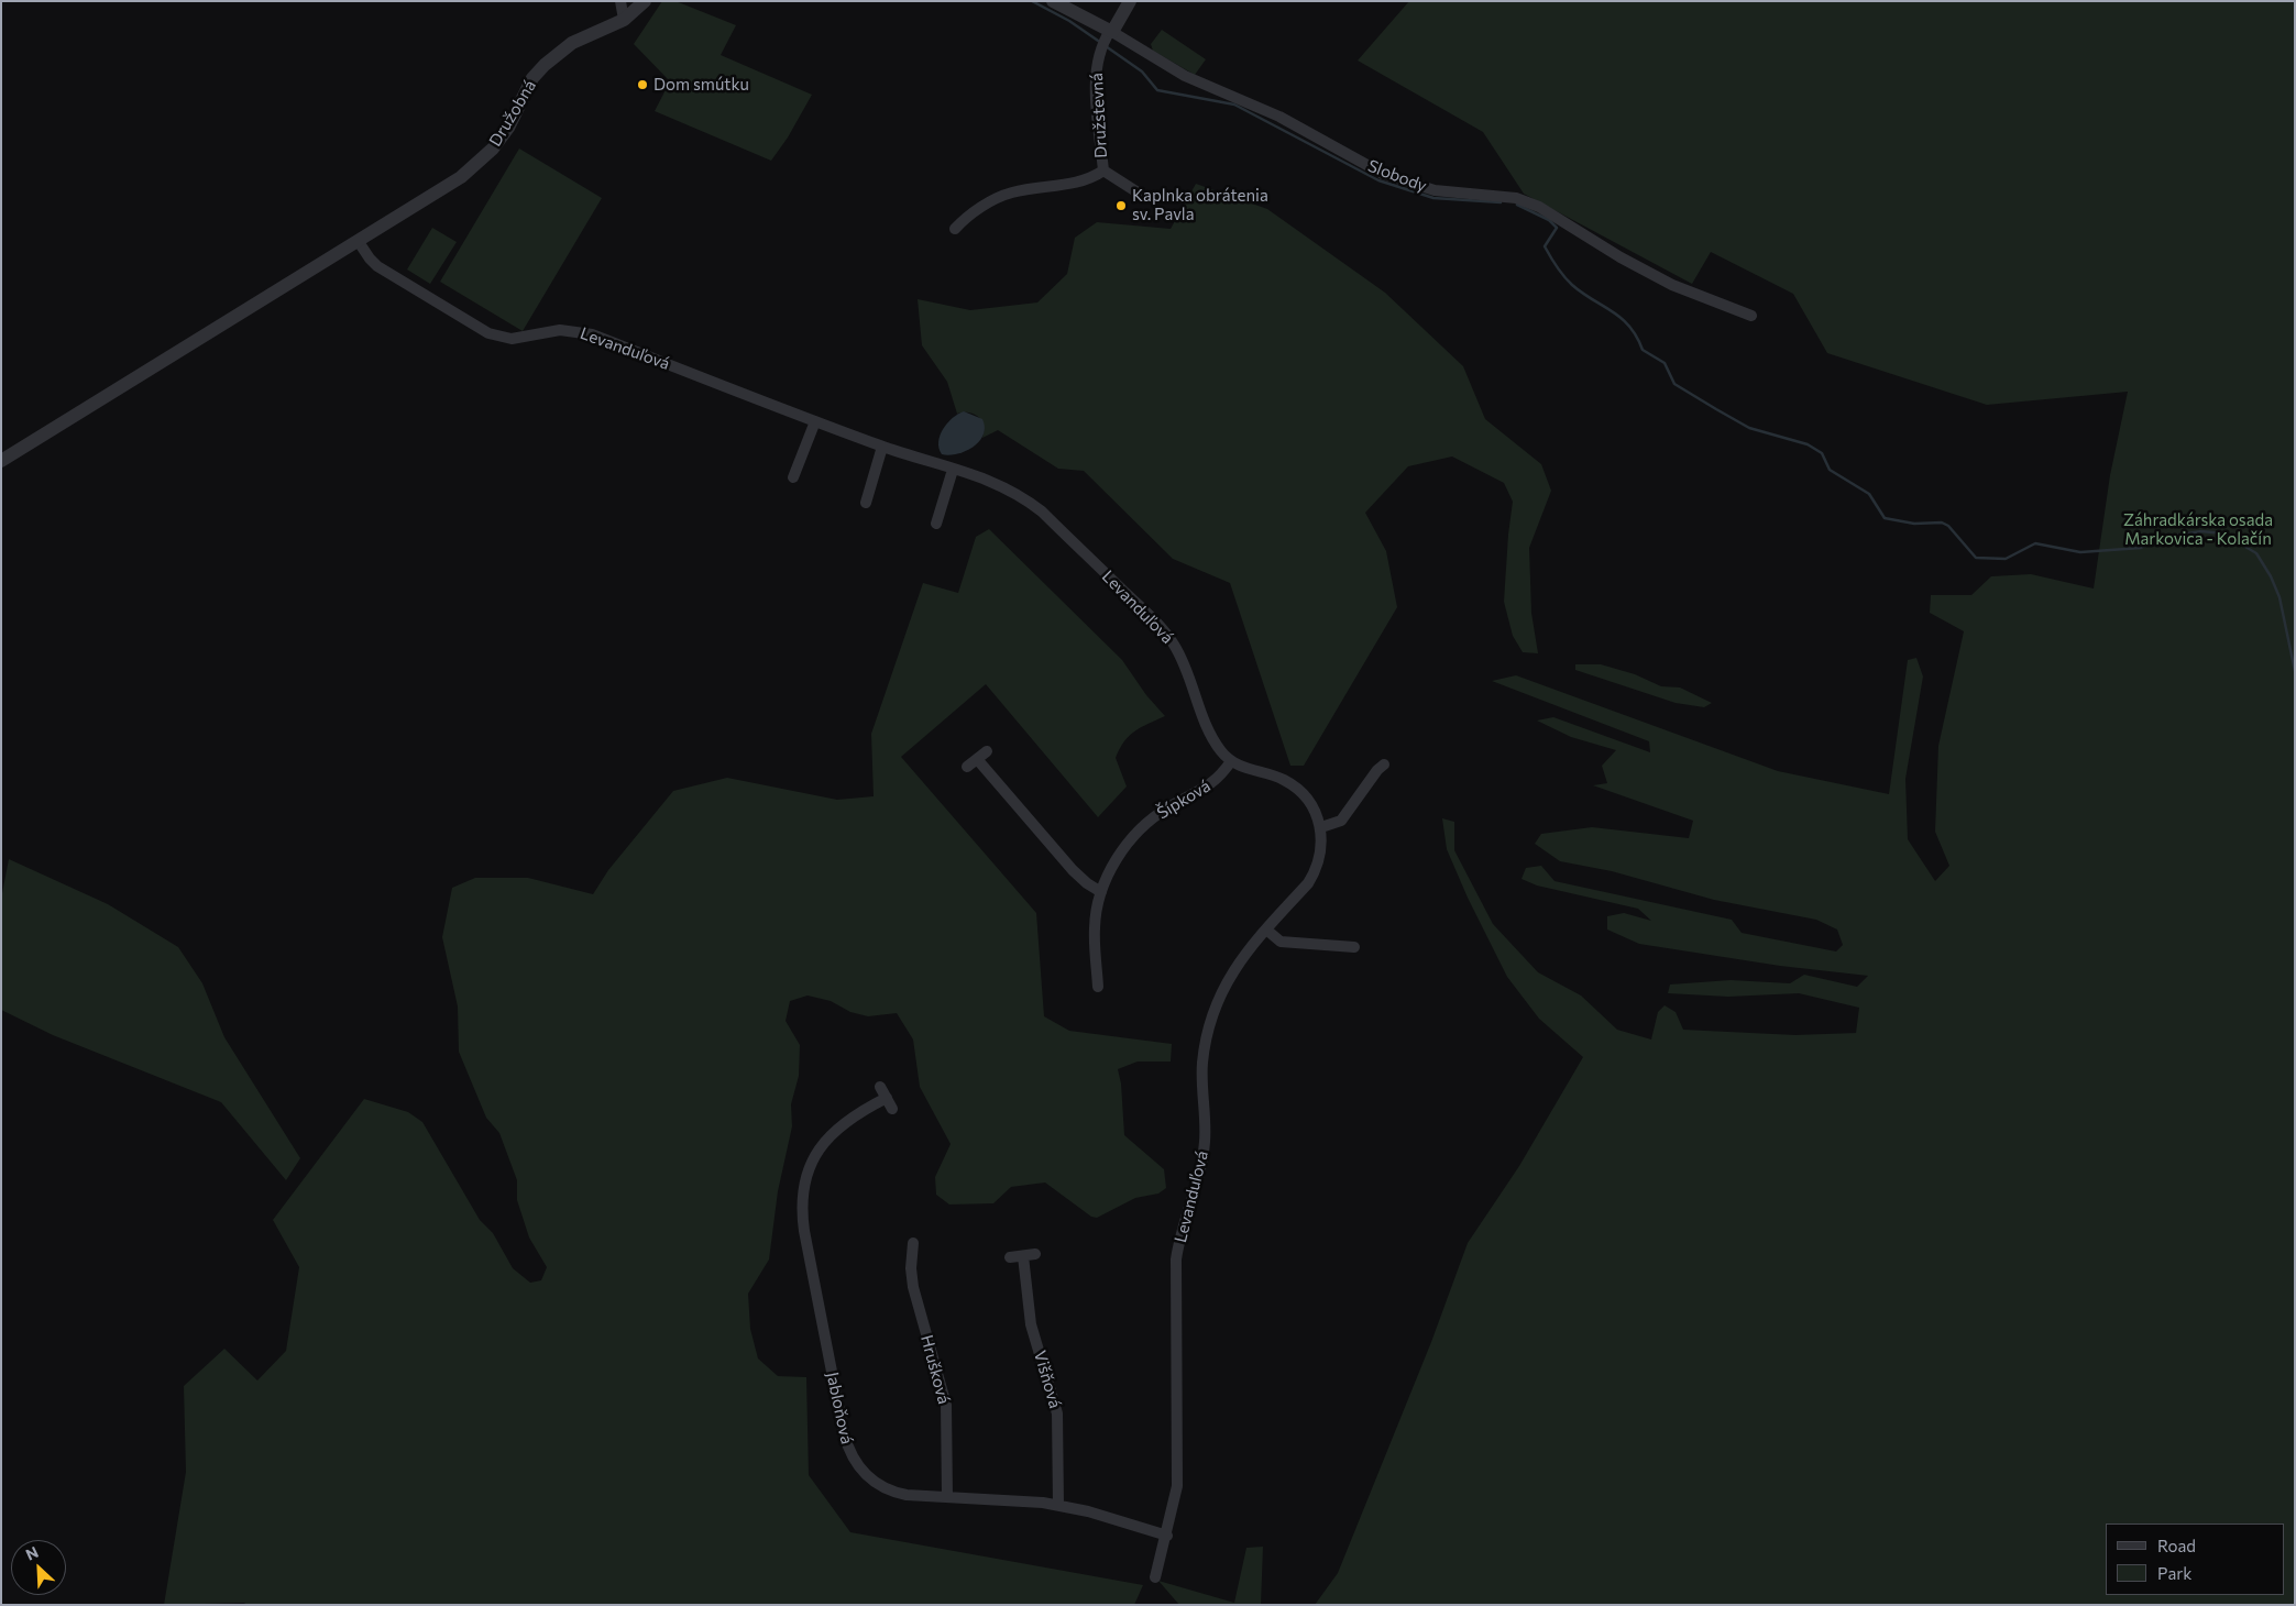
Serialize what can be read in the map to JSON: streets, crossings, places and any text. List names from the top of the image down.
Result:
{
  "streets": {
    "street": [
      "Družobná",
      "Družstevná",
      "Slobody",
      "Levanduľová",
      "Šípková",
      "Hrušková",
      "Višňová",
      "Jabloňová"
    ]
  },
  "crossings": [
    ["Družobná", "Levanduľová"],
    ["Družstevná", "Slobody"],
    ["Levanduľová", "Šípková"],
    ["Levanduľová", "Jabloňová"],
    ["Hrušková", "Jabloňová"],
    ["Višňová", "Jabloňová"]
  ],
  "parks": ["Záhradkárska osada Markovica - Kolačín"],
  "places": ["Dom smútku", "Kaplnka obrátenia sv. Pavla"],
  "legend": ["Road", "Park"],
  "north": "top left"
}
